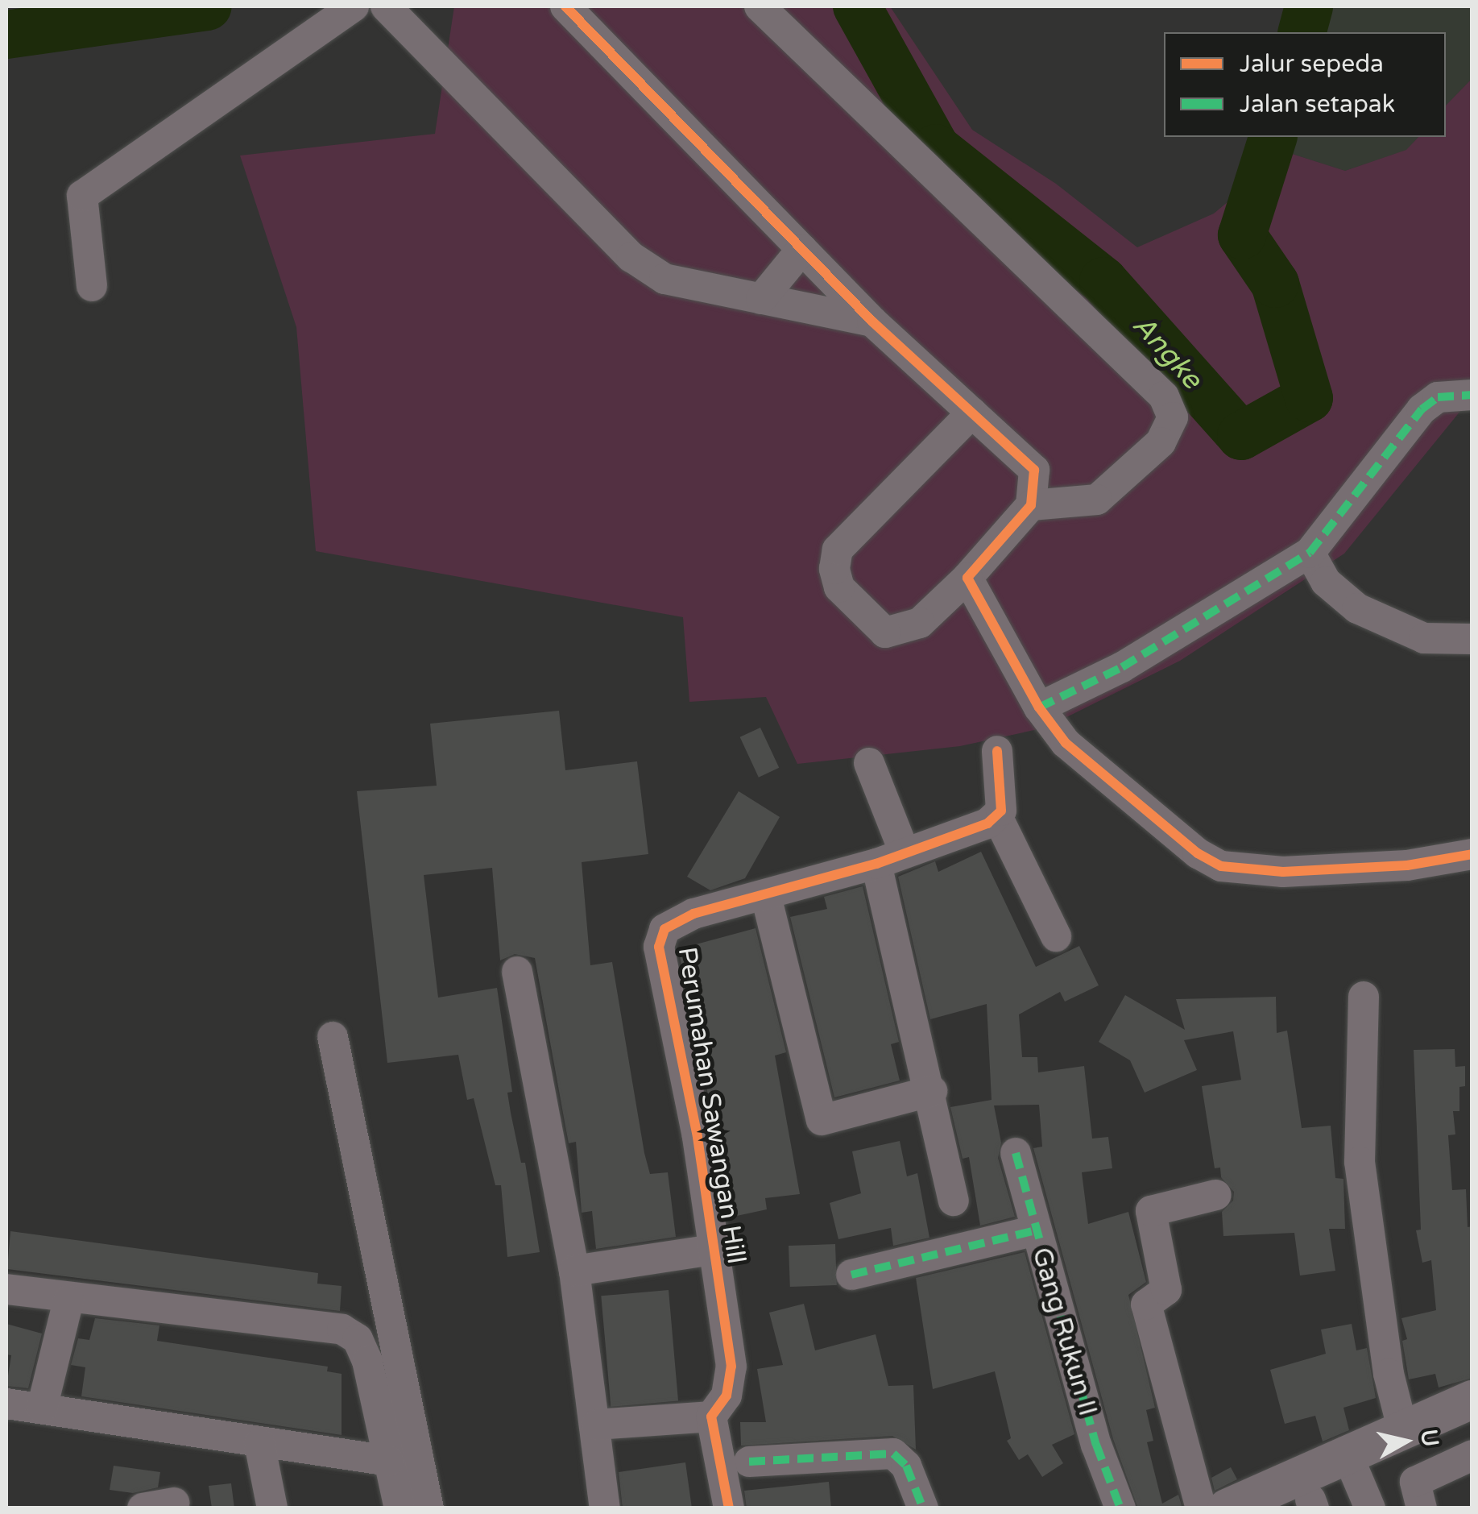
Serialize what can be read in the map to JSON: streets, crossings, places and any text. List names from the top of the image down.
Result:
{
  "streets": {
    "street": ["Perumahan Sawangan Hill", "Gang Rukun II"]
  },
  "water": ["Angke"],
  "legend": ["Jalur sepeda", "Jalan setapak"],
  "north": "right"
}
